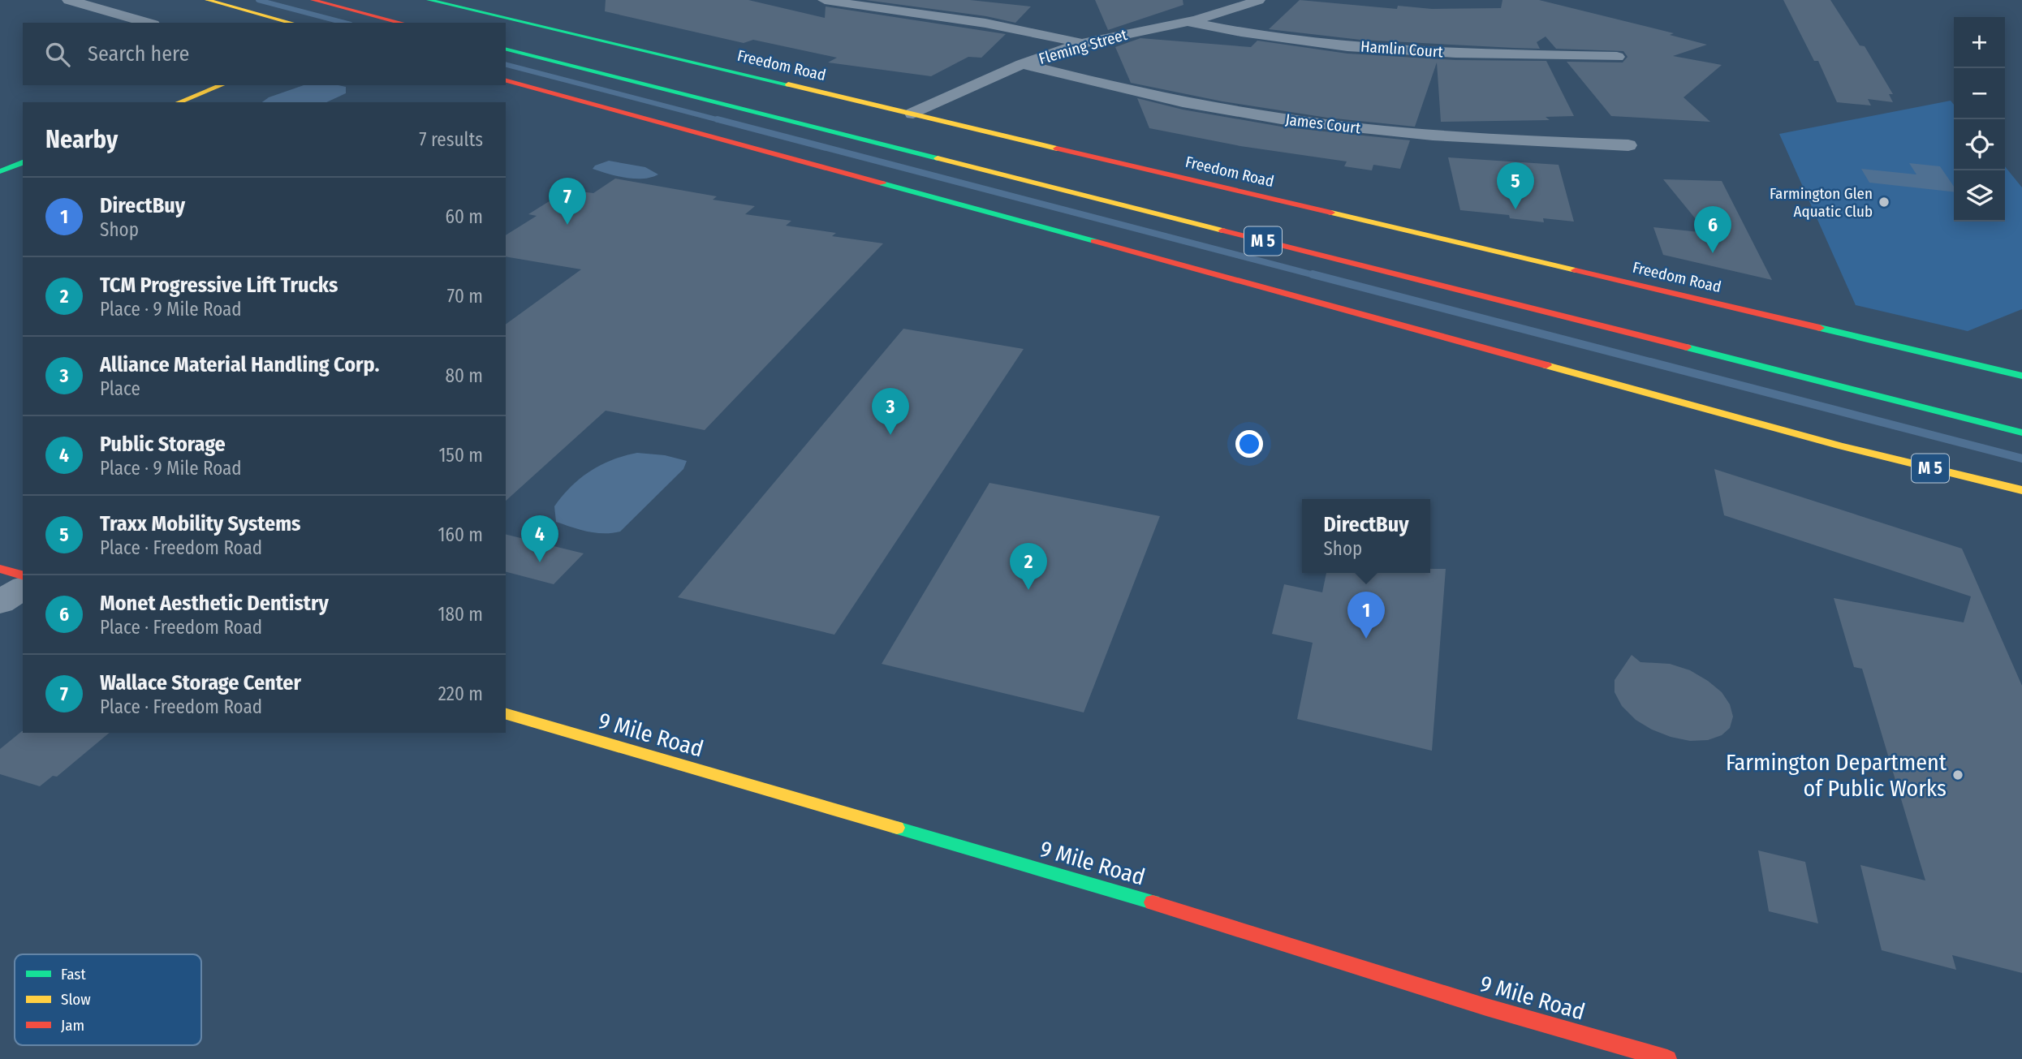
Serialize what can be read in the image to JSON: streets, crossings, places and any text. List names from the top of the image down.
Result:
{
  "streets": {
    "main road": ["Freedom Road", "M 5", "9 Mile Road"],
    "street": ["Fleming Street", "Hamlin Court", "James Court"]
  },
  "crossings": [
    ["Fleming Street", "Hamlin Court"],
    ["Fleming Street", "Freedom Road"],
    ["Fleming Street", "James Court"]
  ],
  "places": ["Farmington Glen Aquatic Club", "Farmington Department of Public Works"],
  "legend": ["Fast", "Slow", "Jam"],
  "page": {
    "map_buttons": ["+", "−"],
    "search": "Search here",
    "heading": ["Nearby", "7 results"],
    "pins": [
      "5",
      "7",
      "6",
      "3",
      "4",
      "2",
      "1"
    ],
    "list": [
      {
        "mark": "1",
        "name": "DirectBuy",
        "note": "Shop",
        "value": "60 m"
      },
      {
        "mark": "2",
        "name": "TCM Progressive Lift Trucks",
        "note": "Place · 9 Mile Road",
        "value": "70 m"
      },
      {
        "mark": "3",
        "name": "Alliance Material Handling Corp.",
        "note": "Place",
        "value": "80 m"
      },
      {
        "mark": "4",
        "name": "Public Storage",
        "note": "Place · 9 Mile Road",
        "value": "150 m"
      },
      {
        "mark": "5",
        "name": "Traxx Mobility Systems",
        "note": "Place · Freedom Road",
        "value": "160 m"
      },
      {
        "mark": "6",
        "name": "Monet Aesthetic Dentistry",
        "note": "Place · Freedom Road",
        "value": "180 m"
      },
      {
        "mark": "7",
        "name": "Wallace Storage Center",
        "note": "Place · Freedom Road",
        "value": "220 m"
      }
    ],
    "popup": ["DirectBuy", "Shop"]
  }
}
